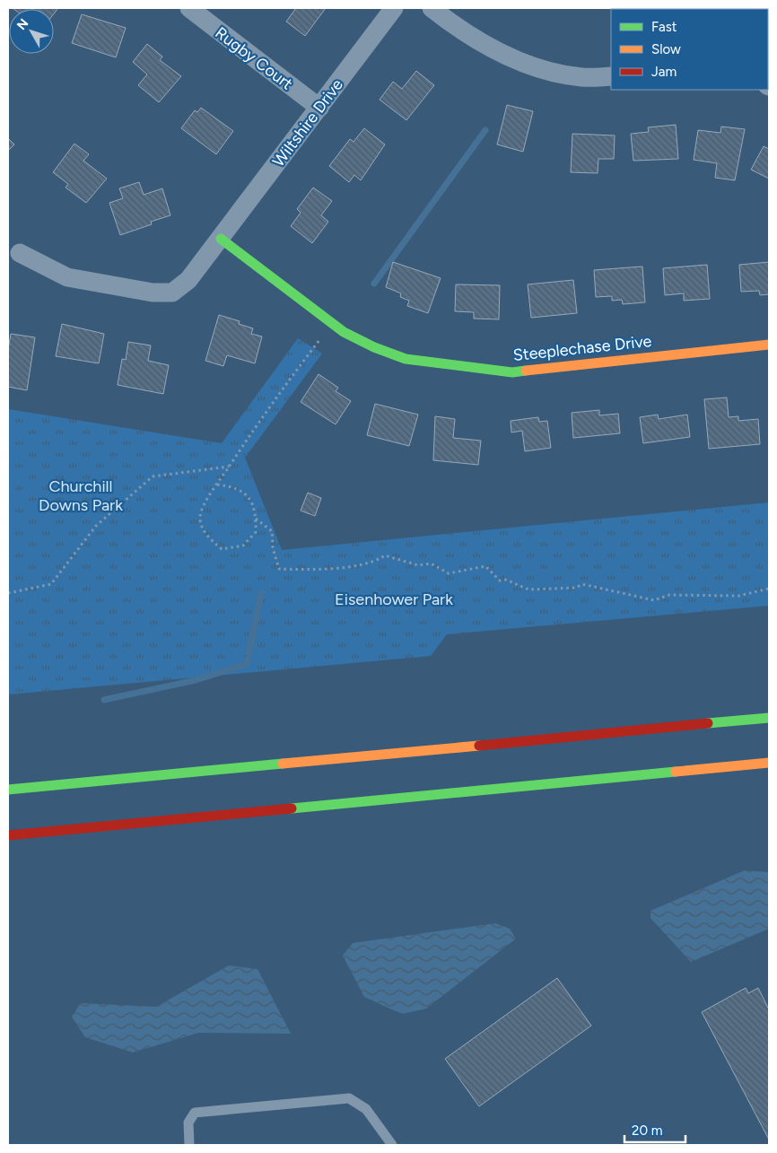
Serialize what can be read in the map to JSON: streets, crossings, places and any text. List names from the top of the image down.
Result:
{
  "streets": {
    "main road": ["Steeplechase Drive"],
    "street": ["Rugby Court", "Wiltshire Drive"]
  },
  "crossings": [
    ["Rugby Court", "Wiltshire Drive"],
    ["Wiltshire Drive", "Steeplechase Drive"]
  ],
  "parks": ["Churchill Downs Park", "Eisenhower Park"],
  "legend": ["Fast", "Slow", "Jam"],
  "scale_bar": "20 m",
  "north": "top left"
}
